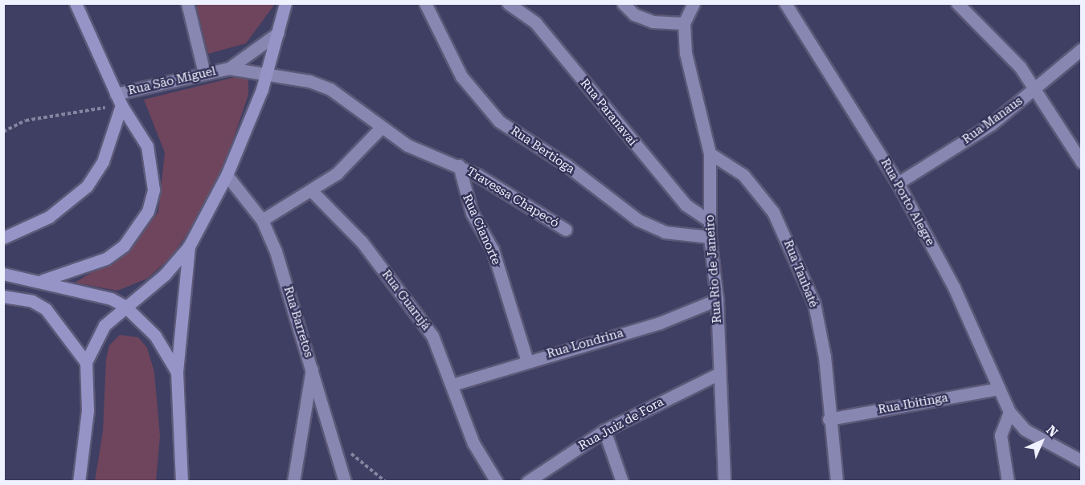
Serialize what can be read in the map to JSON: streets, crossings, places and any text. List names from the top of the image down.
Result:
{
  "streets": {
    "street": [
      "Rua São Miguel",
      "Rua Paranavaí",
      "Rua Manaus",
      "Rua Bertioga",
      "Travessa Chapecó",
      "Rua Porto Alegre",
      "Rua Cianorte",
      "Rua Rio de Janeiro",
      "Rua Taubaté",
      "Rua Guarujá",
      "Rua Barretos",
      "Rua Londrina",
      "Rua Ibitinga",
      "Rua Juiz de Fora"
    ]
  },
  "crossings": [
    ["Rua Paranavaí", "Rua Rio de Janeiro"],
    ["Rua Manaus", "Rua Porto Alegre"],
    ["Rua Bertioga", "Rua Rio de Janeiro"],
    ["Travessa Chapecó", "Rua Cianorte"],
    ["Rua Porto Alegre", "Rua Ibitinga"],
    ["Rua Cianorte", "Rua Londrina"],
    ["Rua Rio de Janeiro", "Rua Taubaté"],
    ["Rua Rio de Janeiro", "Rua Londrina"],
    ["Rua Rio de Janeiro", "Rua Juiz de Fora"],
    ["Rua Taubaté", "Rua Ibitinga"],
    ["Rua Guarujá", "Rua Londrina"]
  ],
  "north": "top right"
}
